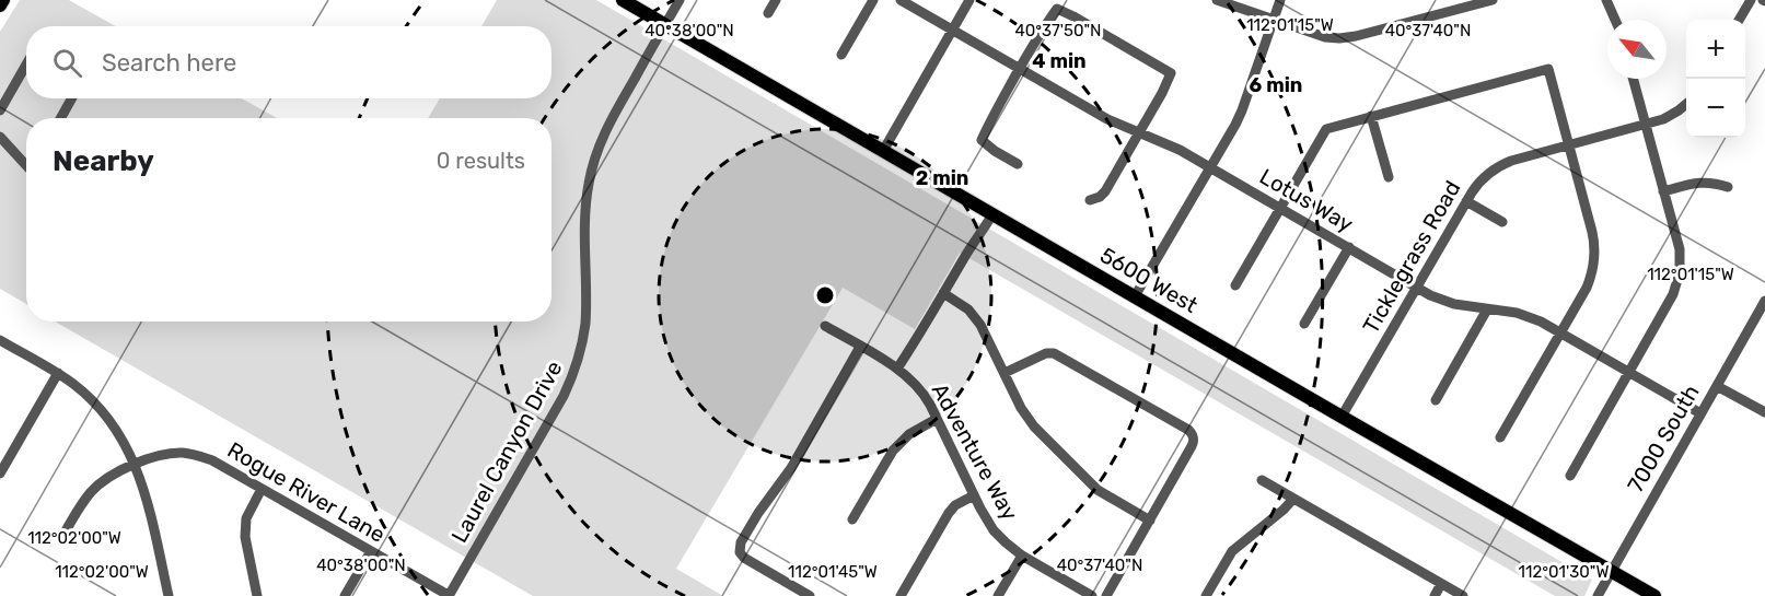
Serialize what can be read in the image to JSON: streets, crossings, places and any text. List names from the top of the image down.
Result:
{
  "streets": {
    "main road": ["5600 West"],
    "street": [
      "Lotus Way",
      "Ticklegrass Road",
      "7000 South",
      "Laurel Canyon Drive",
      "Adventure Way",
      "Rogue River Lane"
    ]
  },
  "crossings": [
    ["Lotus Way", "Ticklegrass Road"],
    ["Lotus Way", "7000 South"],
    ["Ticklegrass Road", "5600 West"],
    ["5600 West", "7000 South"],
    ["5600 West", "Laurel Canyon Drive"],
    ["Laurel Canyon Drive", "Rogue River Lane"]
  ],
  "north": "top left",
  "page": {
    "map_buttons": ["+", "−"],
    "search": "Search here",
    "heading": ["Nearby", "0 results"]
  },
  "coordinates": [
    "112°01'15\"W",
    "40°38'00\"N",
    "40°37'50\"N",
    "40°37'40\"N",
    "112°02'00\"W",
    "112°01'45\"W",
    "112°01'30\"W"
  ],
  "rings": ["4 min", "6 min", "2 min"]
}
